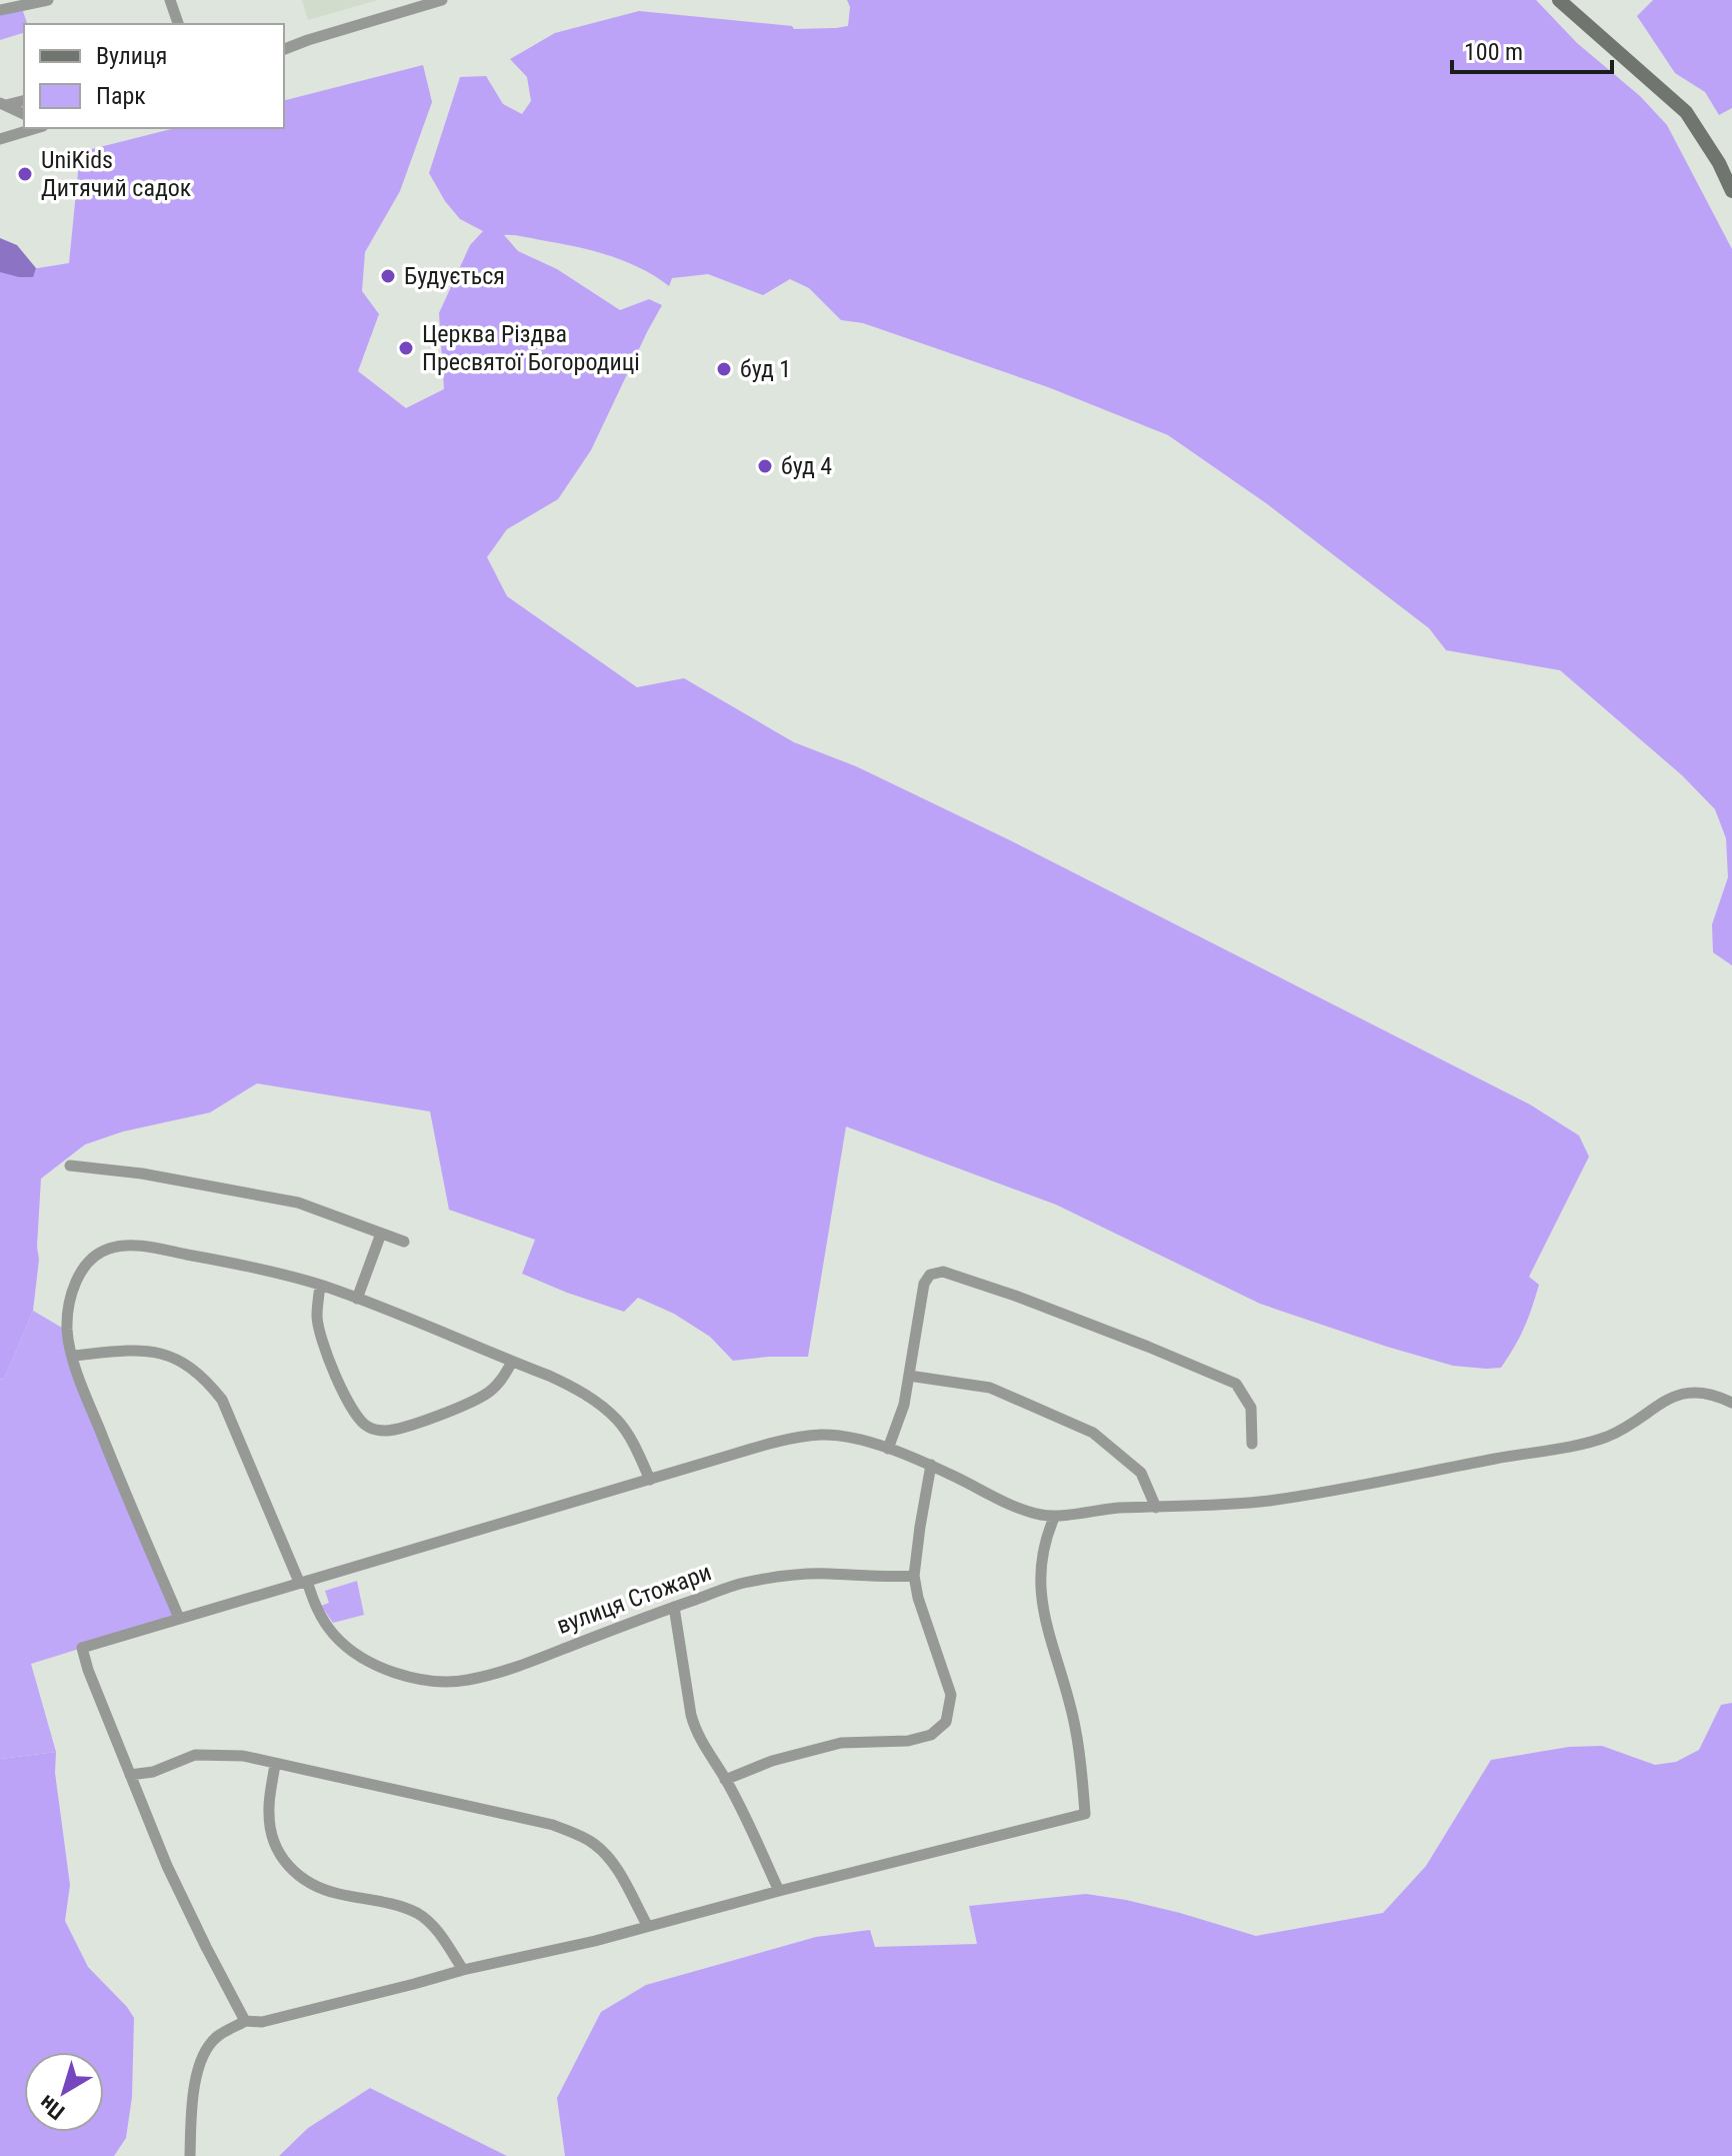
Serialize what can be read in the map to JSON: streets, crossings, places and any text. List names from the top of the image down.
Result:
{
  "streets": {
    "street": ["вулиця Стожари"]
  },
  "places": [
    "UniKids Дитячий садок",
    "Будується",
    "Церква Різдва Пресвятої Богородиці",
    "буд 1",
    "буд 4"
  ],
  "legend": ["Вулиця", "Парк"],
  "scale_bar": "100 m",
  "north": "bottom left"
}
